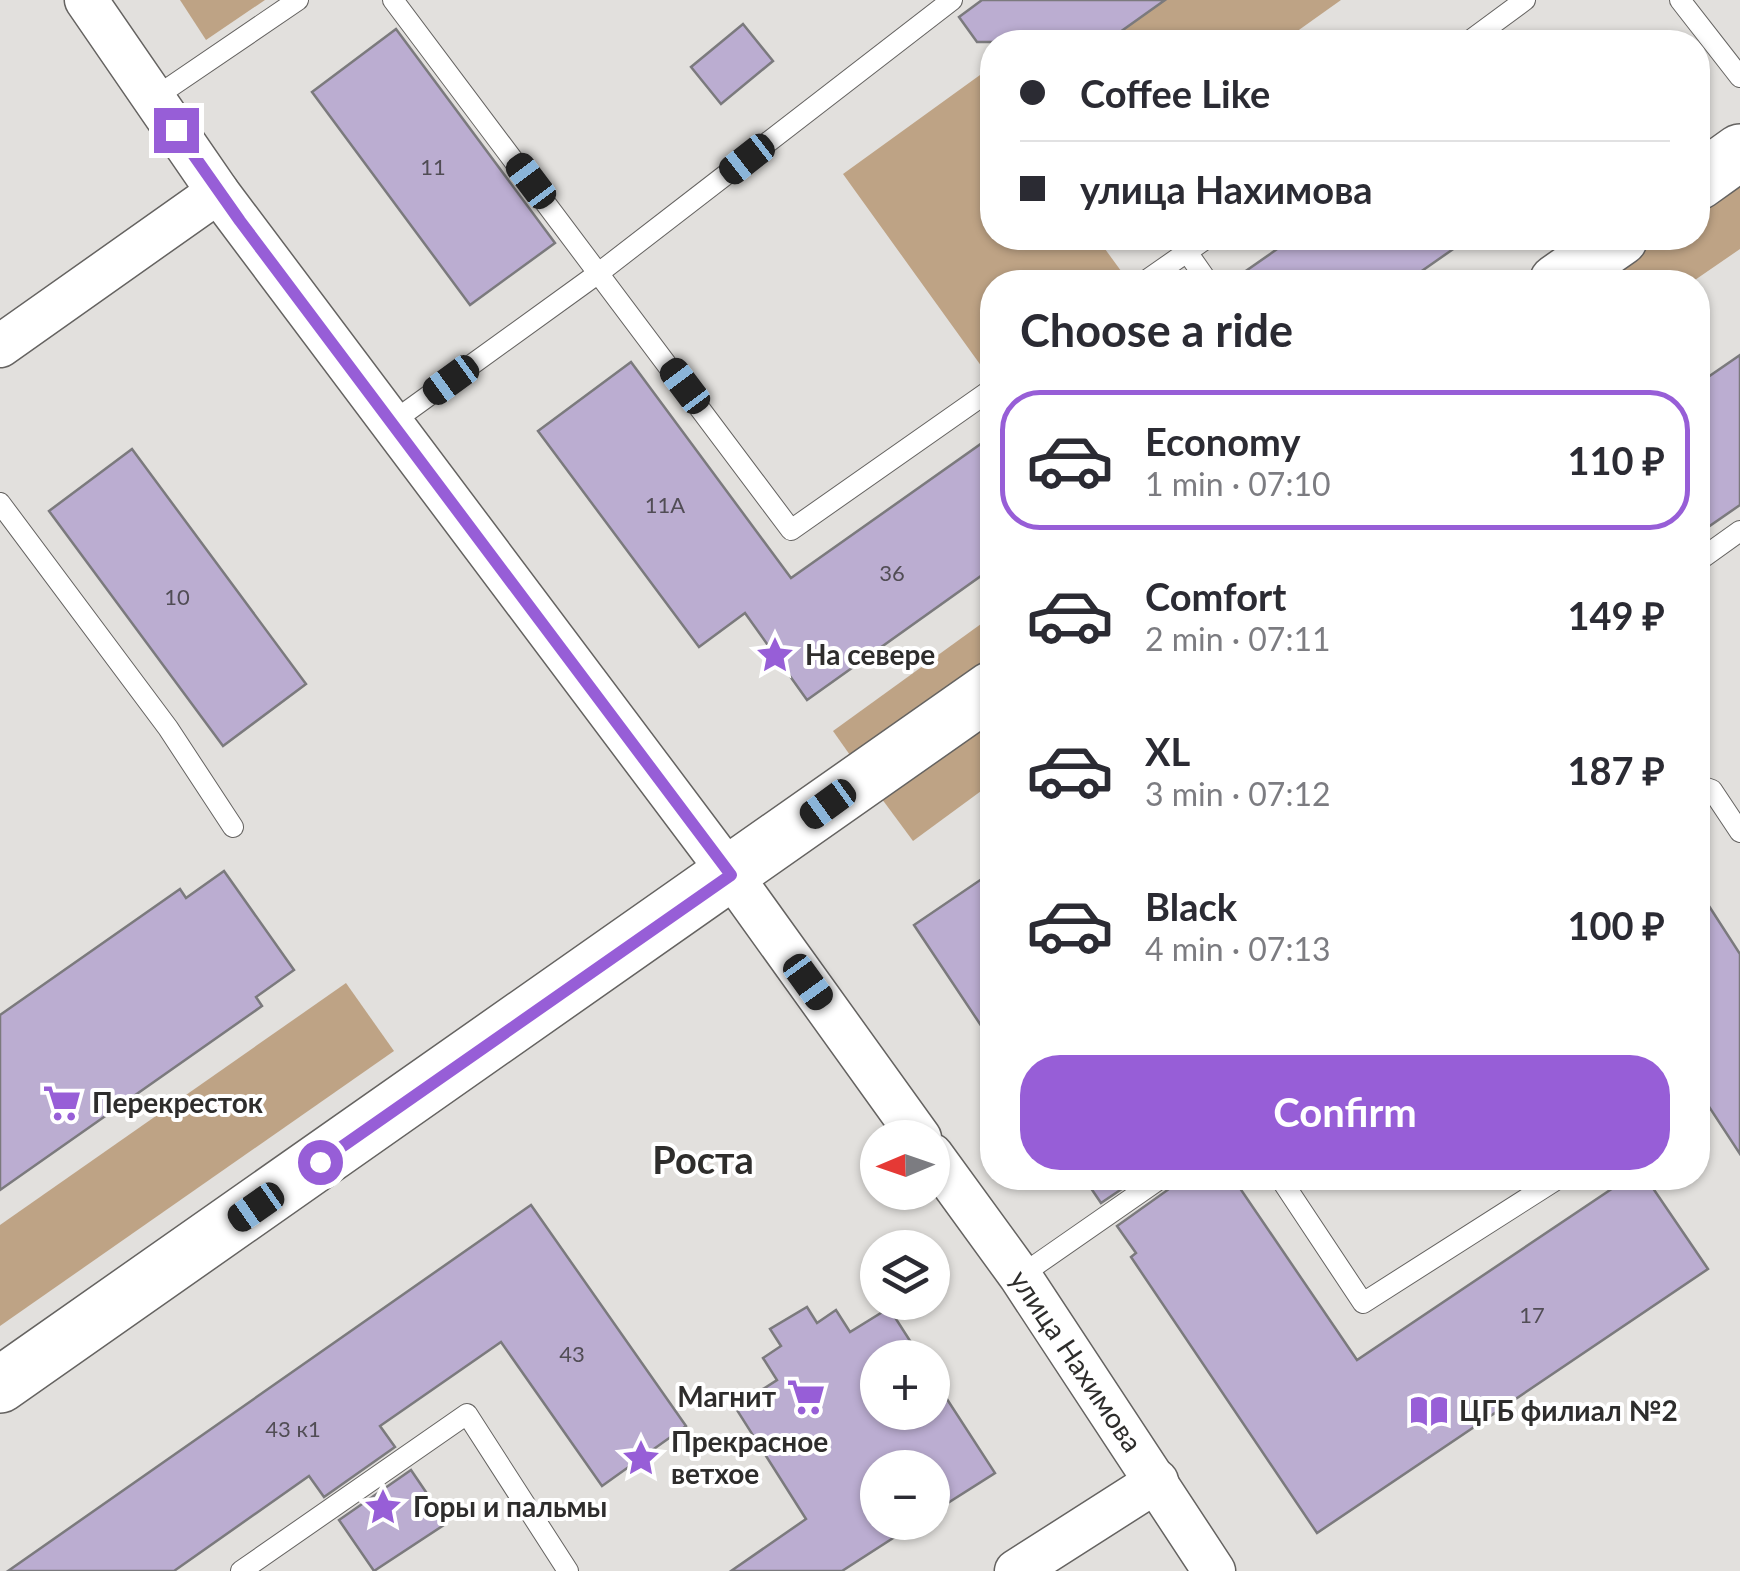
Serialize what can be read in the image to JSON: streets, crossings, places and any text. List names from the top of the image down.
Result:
{
  "streets": {
    "street": ["улица Нахимова"]
  },
  "districts": ["Роста"],
  "places": {
    "place": ["На севере", "Прекрасное ветхое", "Горы и пальмы"],
    "supermarket": ["Перекресток", "Магнит"],
    "library": ["ЦГБ филиал №2"]
  },
  "house_numbers": [
    "11",
    "11А",
    "36",
    "10",
    "17",
    "43",
    "43 к1"
  ],
  "north": "left",
  "page": {
    "banner": ["Coffee Like", "улица Нахимова"],
    "heading": "Choose a ride",
    "list": [
      {
        "name": "Economy",
        "note": "1 min · 07:10",
        "value": "110 ₽"
      },
      {
        "name": "Comfort",
        "note": "2 min · 07:11",
        "value": "149 ₽"
      },
      {
        "name": "XL",
        "note": "3 min · 07:12",
        "value": "187 ₽"
      },
      {
        "name": "Black",
        "note": "4 min · 07:13",
        "value": "100 ₽"
      }
    ],
    "buttons": "Confirm",
    "map_buttons": ["+", "−"]
  }
}
